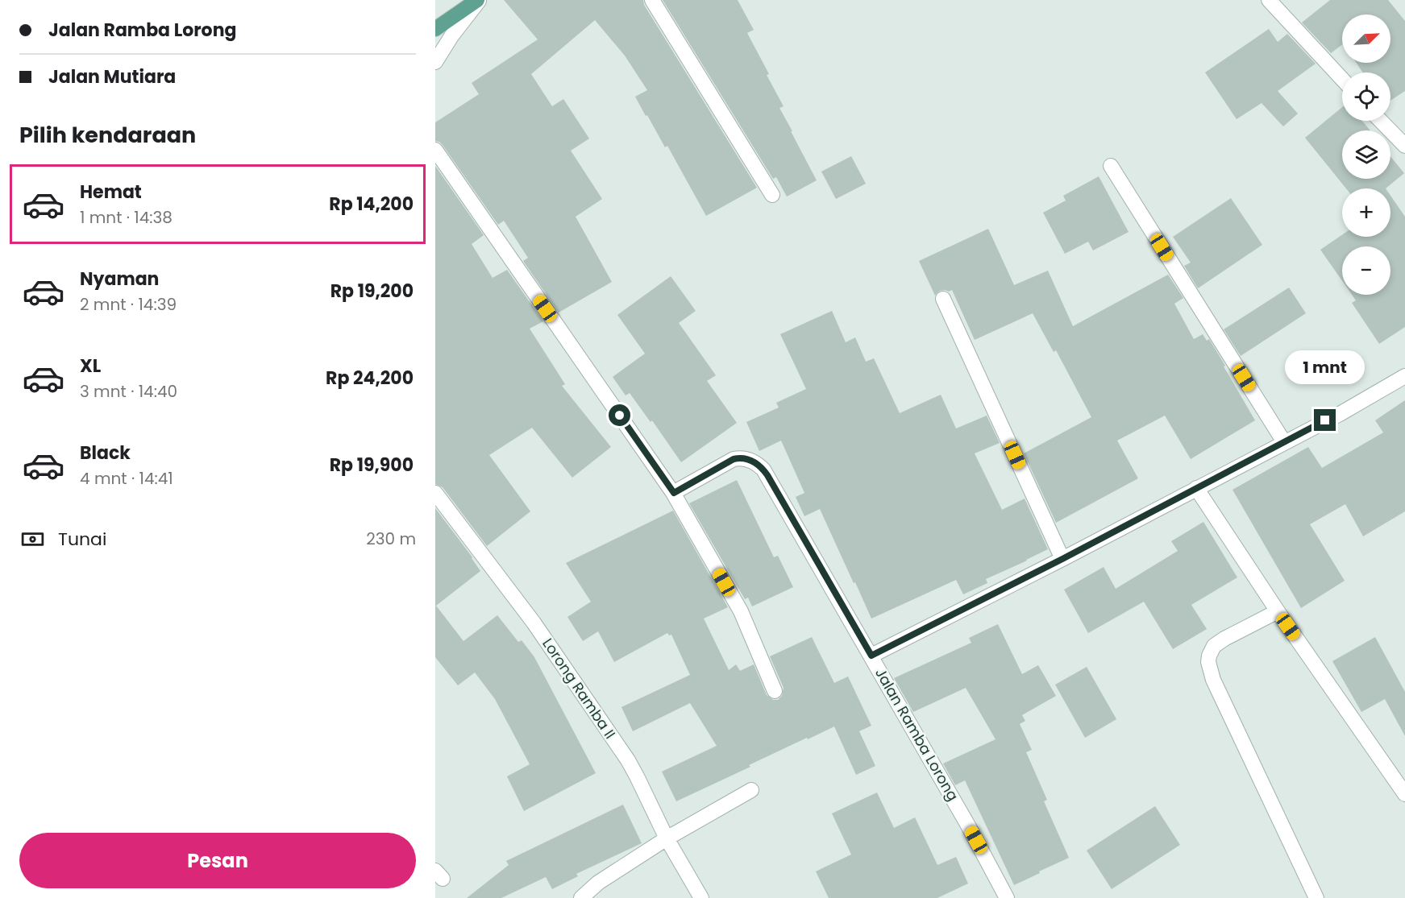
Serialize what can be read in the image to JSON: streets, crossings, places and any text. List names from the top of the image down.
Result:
{
  "streets": {
    "street": ["Lorong Ramba II", "Jalan Ramba Lorong"]
  },
  "north": "top right",
  "page": {
    "banner": ["Jalan Ramba Lorong", "Jalan Mutiara"],
    "map_buttons": ["+", "−"],
    "heading": "Pilih kendaraan",
    "list": [
      {
        "name": "Hemat",
        "note": "1 mnt · 14:38",
        "value": "Rp 14,200"
      },
      {
        "name": "Nyaman",
        "note": "2 mnt · 14:39",
        "value": "Rp 19,200"
      },
      {
        "name": "XL",
        "note": "3 mnt · 14:40",
        "value": "Rp 24,200"
      },
      {
        "name": "Black",
        "note": "4 mnt · 14:41",
        "value": "Rp 19,900"
      }
    ],
    "bubble": "1 mnt",
    "pay": ["Tunai", "230 m"],
    "buttons": "Pesan"
  }
}
